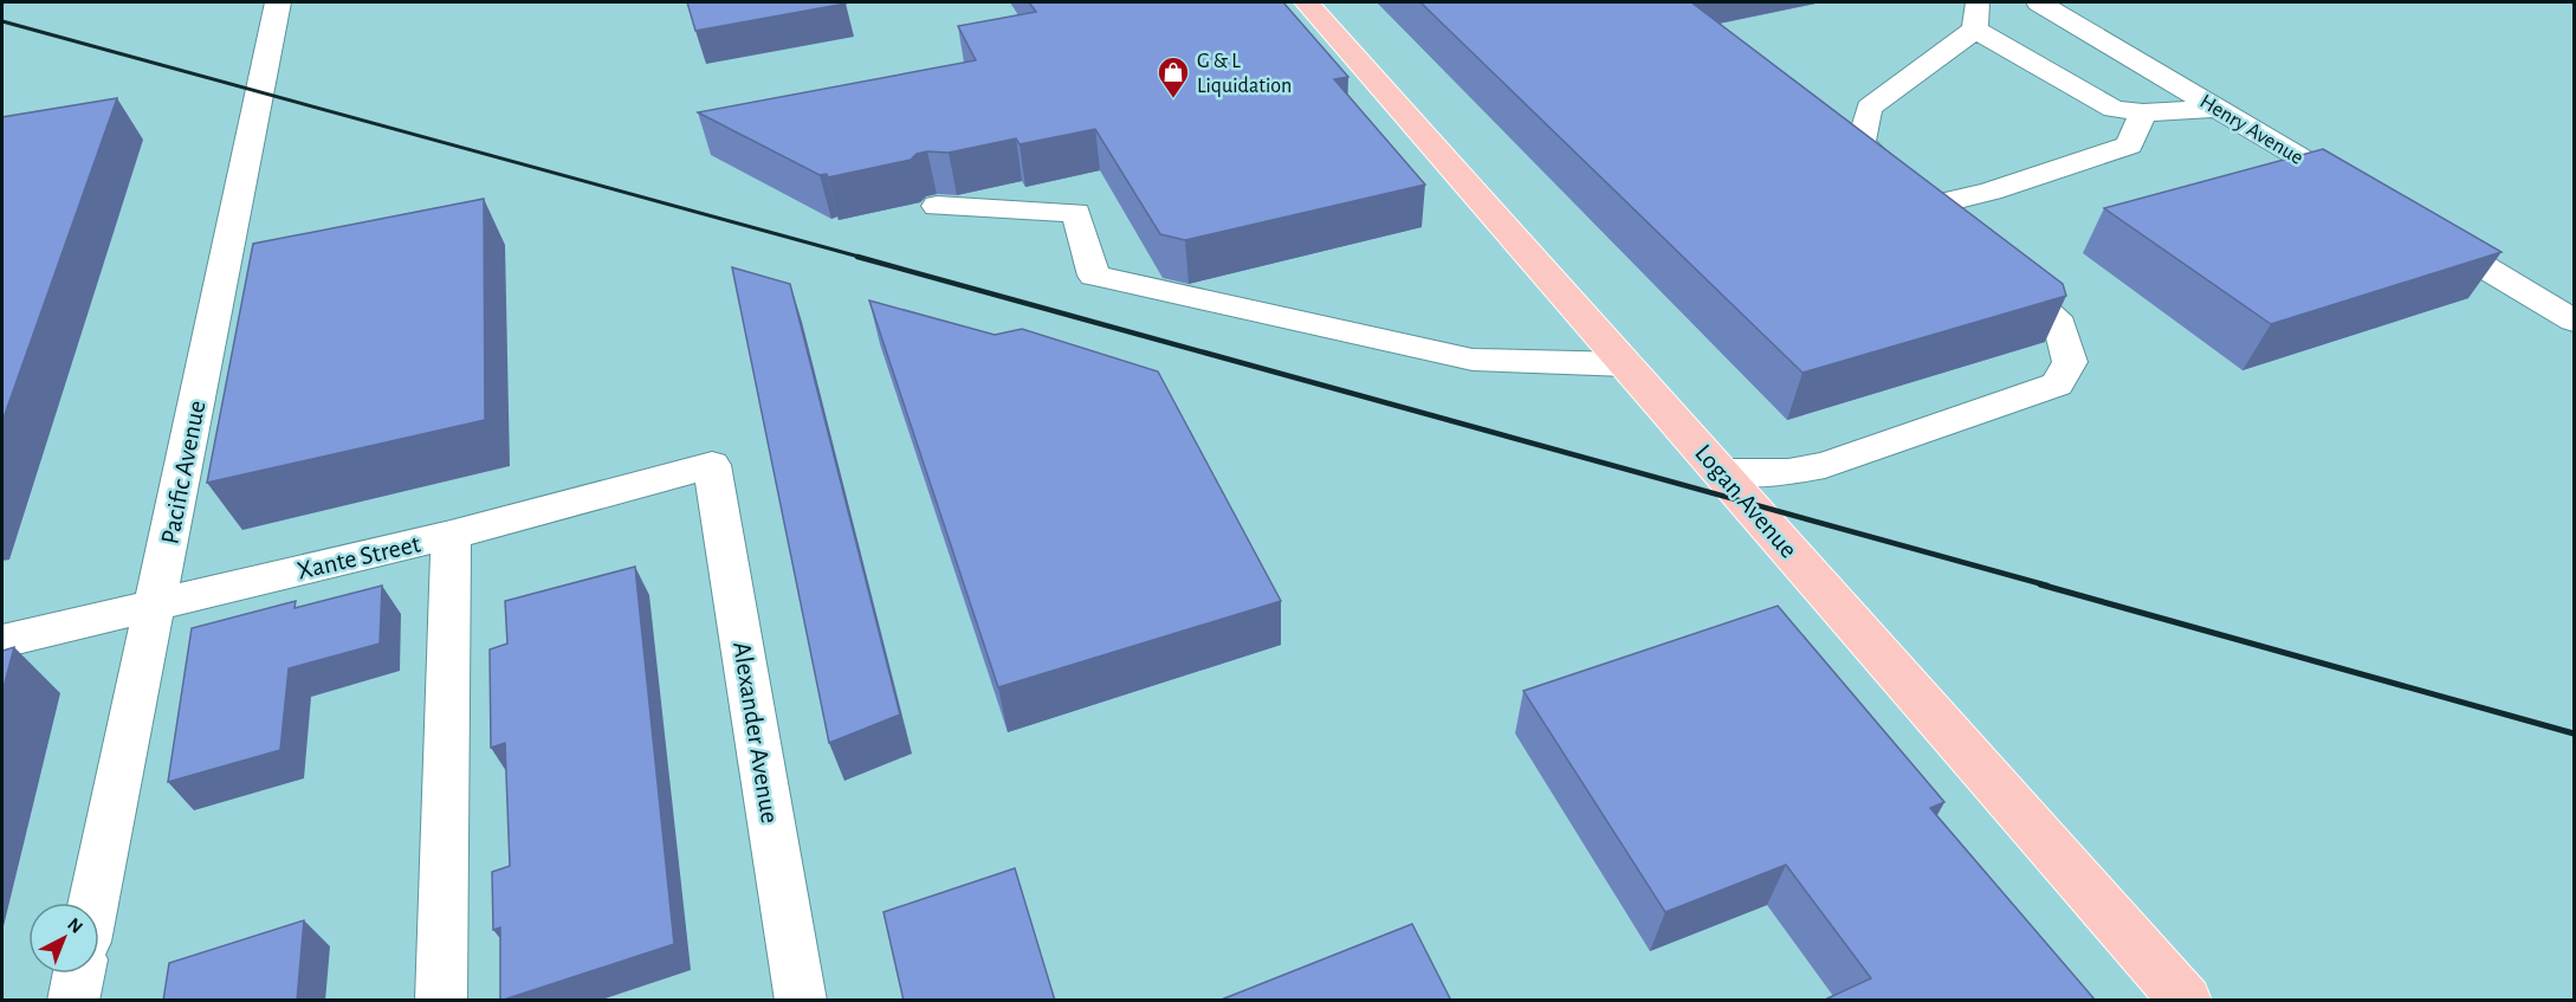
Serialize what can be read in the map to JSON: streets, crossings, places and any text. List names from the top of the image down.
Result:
{
  "streets": {
    "main road": ["Logan Avenue"],
    "street": [
      "Henry Avenue",
      "Pacific Avenue",
      "Xante Street",
      "Alexander Avenue"
    ]
  },
  "crossings": [
    ["Pacific Avenue", "Xante Street"],
    ["Xante Street", "Alexander Avenue"]
  ],
  "places": {
    "shop": ["G & L Liquidation"]
  },
  "north": "top right"
}
